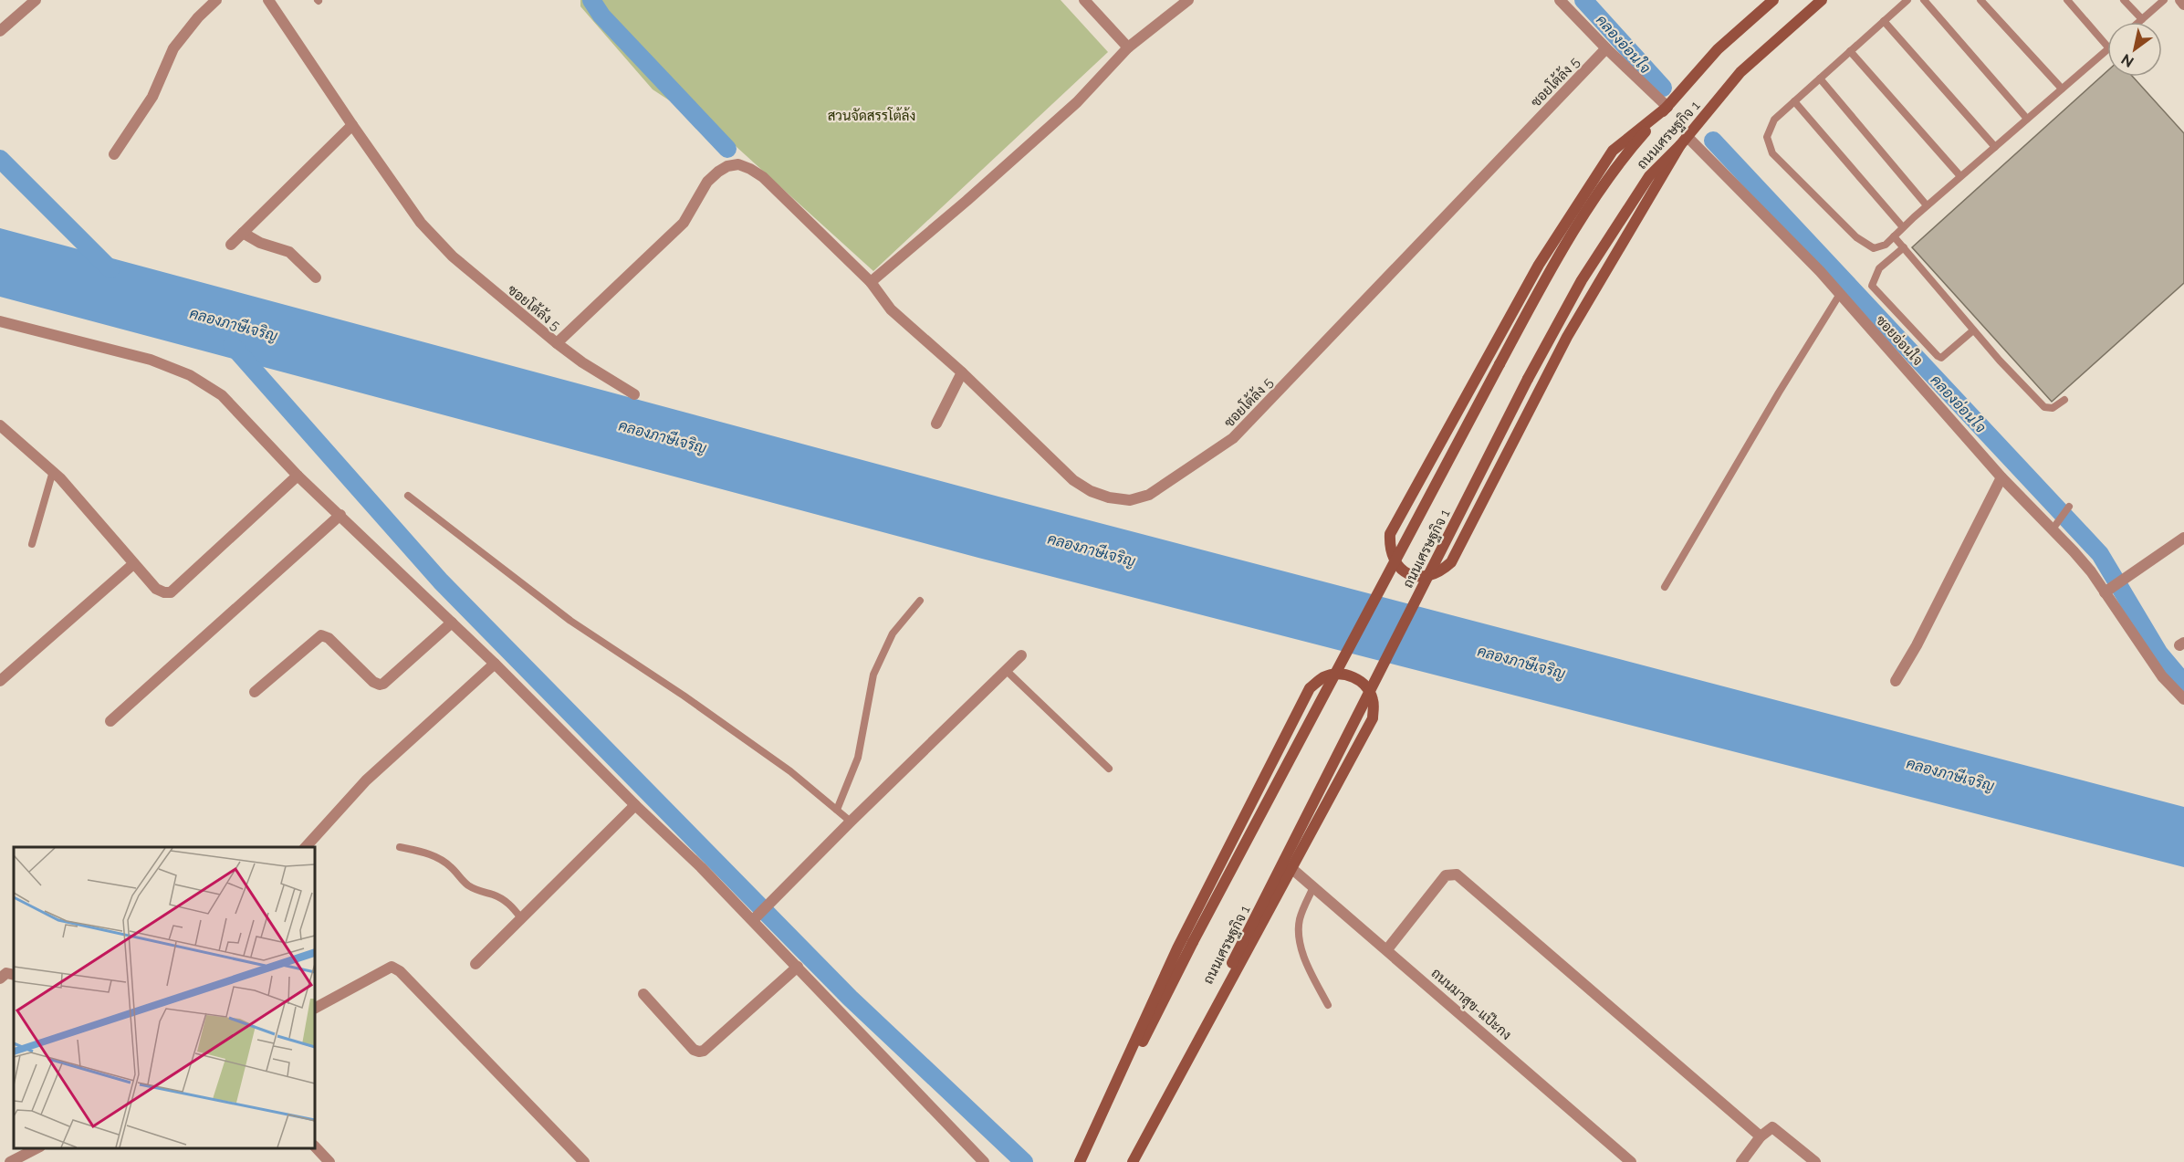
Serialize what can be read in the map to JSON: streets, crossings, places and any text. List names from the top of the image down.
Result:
{
  "streets": {
    "main road": ["ถนนเศรษฐกิจ 1"],
    "street": ["ซอยโต้ล้ง 5", "ซอยอ่อนใจ", "ถนนมาสุข-แป๊ะกง"]
  },
  "crossings": [
    ["ถนนเศรษฐกิจ 1", "ซอยอ่อนใจ"]
  ],
  "water": ["คลองอ่อนใจ", "คลองภาษีเจริญ"],
  "parks": ["สวนจัดสรรโต้ล้ง"],
  "north": "bottom left"
}
